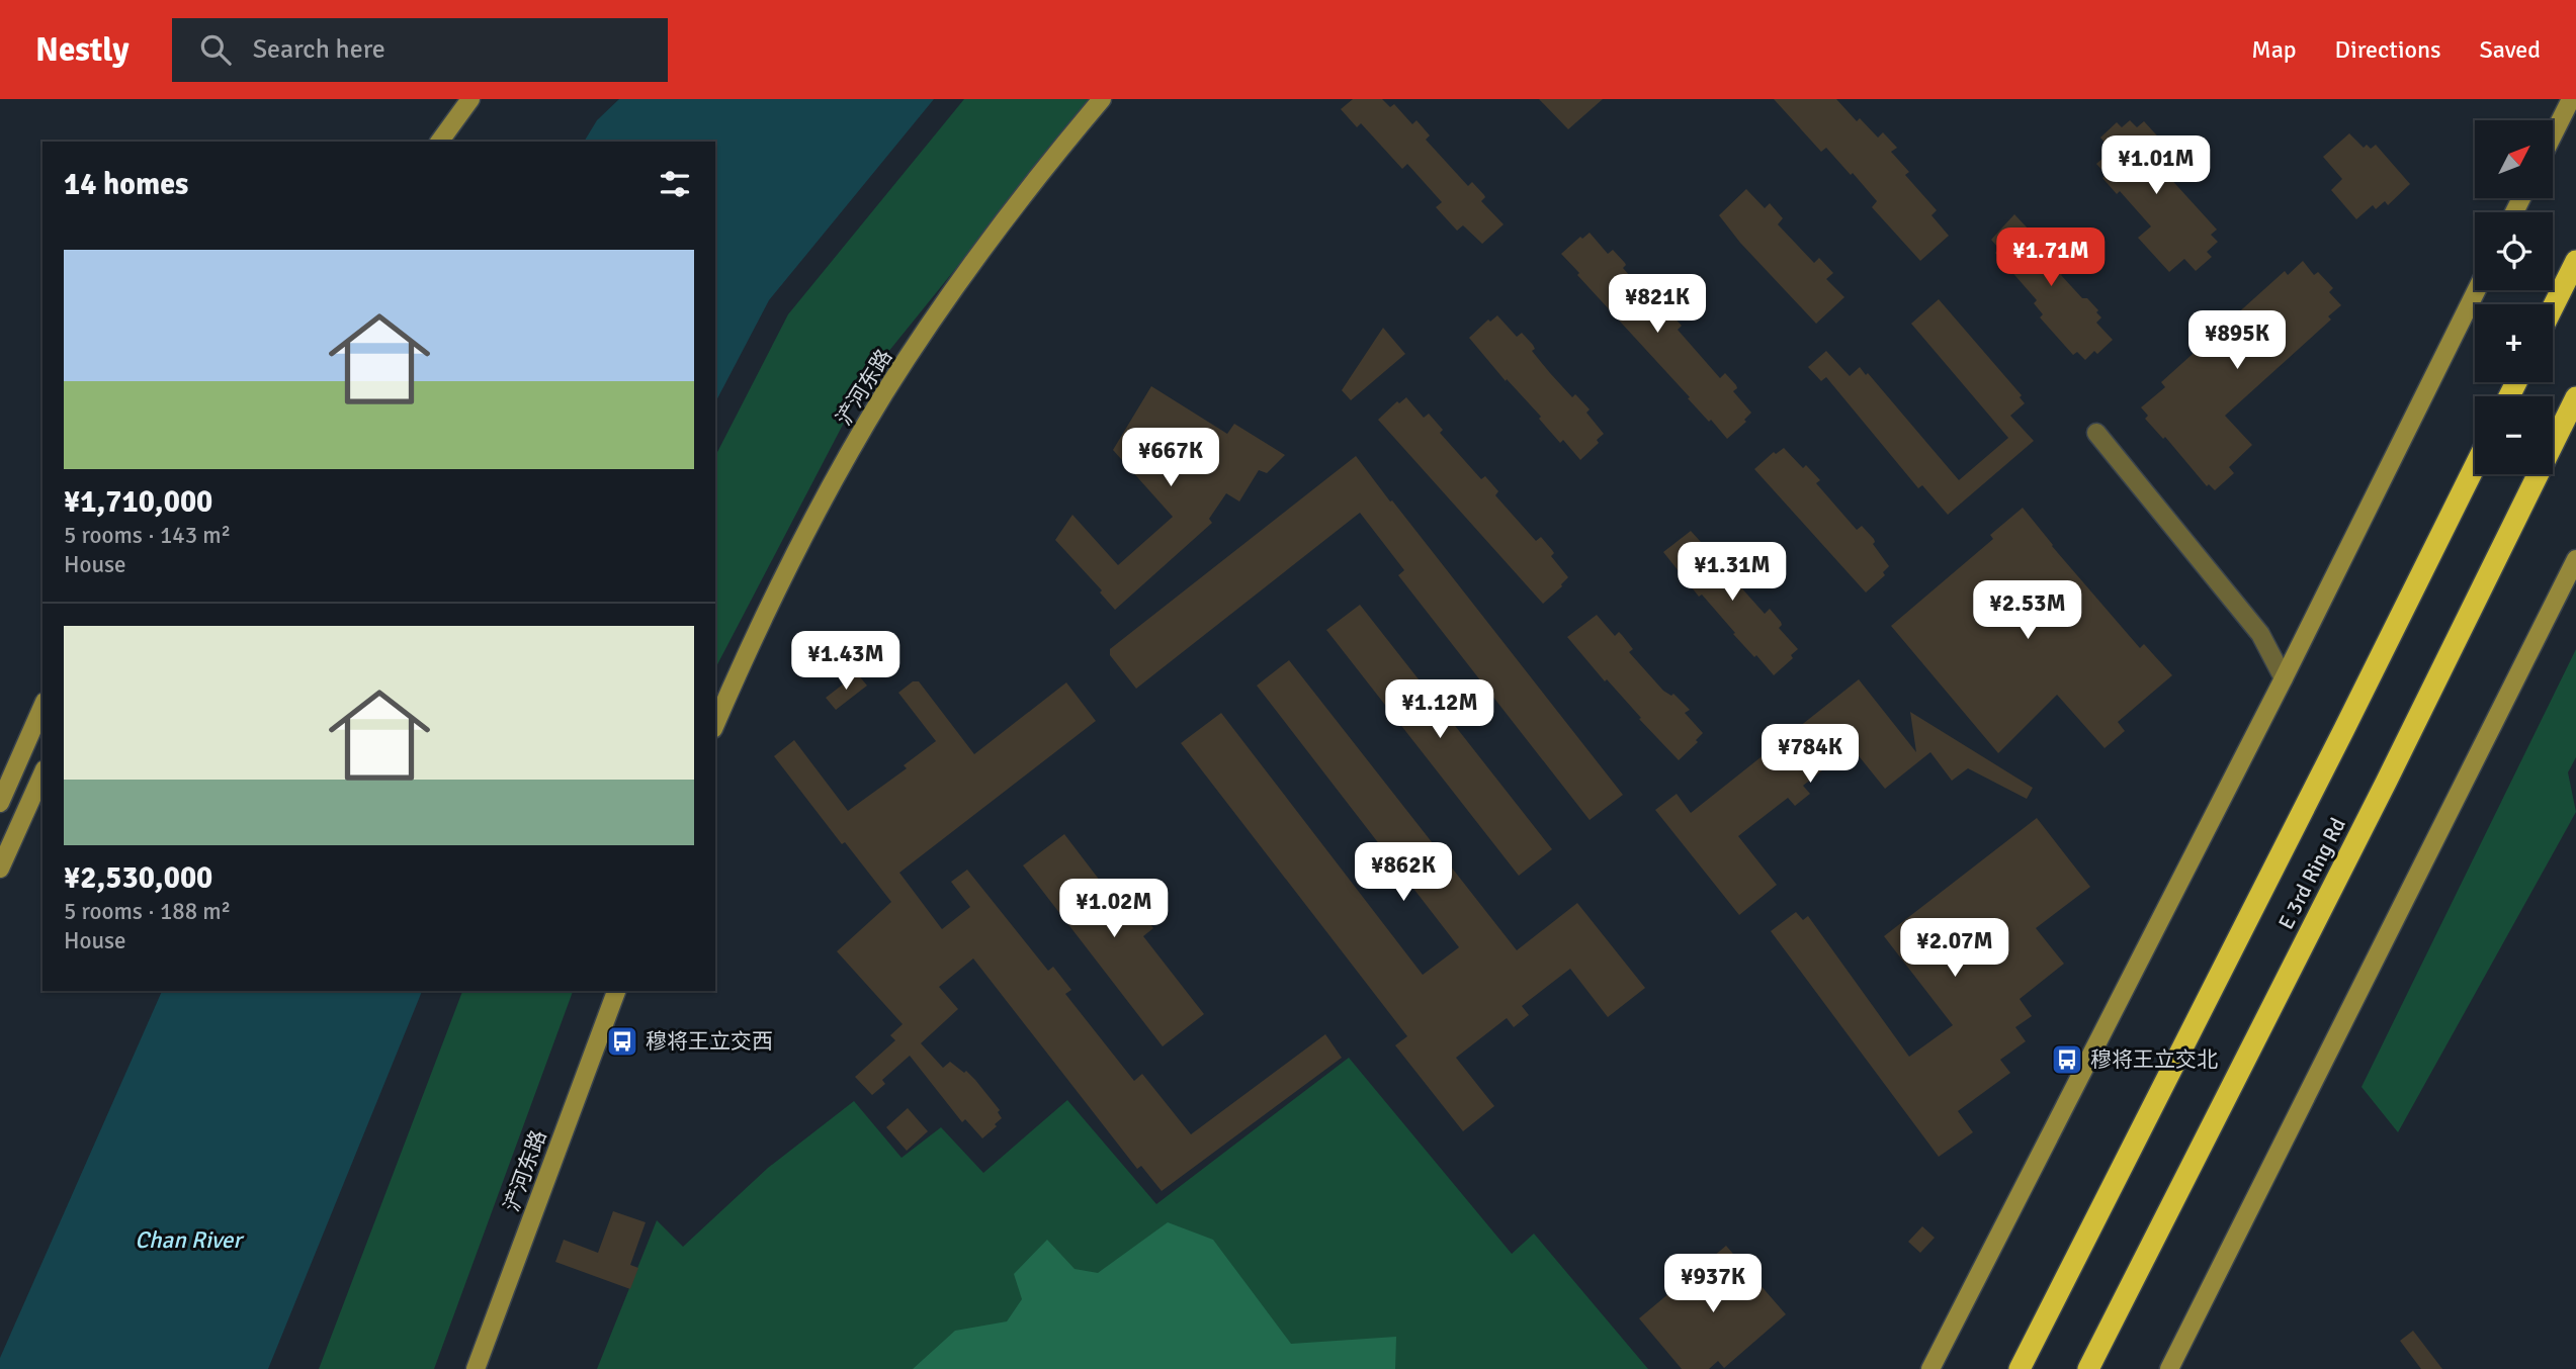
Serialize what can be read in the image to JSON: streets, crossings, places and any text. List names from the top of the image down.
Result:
{
  "streets": {
    "highway": ["E 3rd Ring Rd"],
    "main road": ["浐河东路"]
  },
  "water": ["Chan River"],
  "places": {
    "bus stop": ["穆将王立交西", "穆将王立交北"]
  },
  "north": "top right",
  "page": {
    "header": "Nestly",
    "search": "Search here",
    "nav": ["Map", "Directions", "Saved"],
    "map_buttons": ["+", "−"],
    "price": [
      "¥1.01M",
      "¥1.71M",
      "¥821K",
      "¥895K",
      "¥667K",
      "¥1.31M",
      "¥2.53M",
      "¥1.43M",
      "¥1.12M",
      "¥784K",
      "¥862K",
      "¥1.02M",
      "¥2.07M",
      "¥937K"
    ],
    "heading": "14 homes",
    "list": [
      {
        "name": "¥1,710,000",
        "note": "5 rooms · 143 m² · House"
      },
      {
        "name": "¥2,530,000",
        "note": "5 rooms · 188 m² · House"
      }
    ]
  }
}
